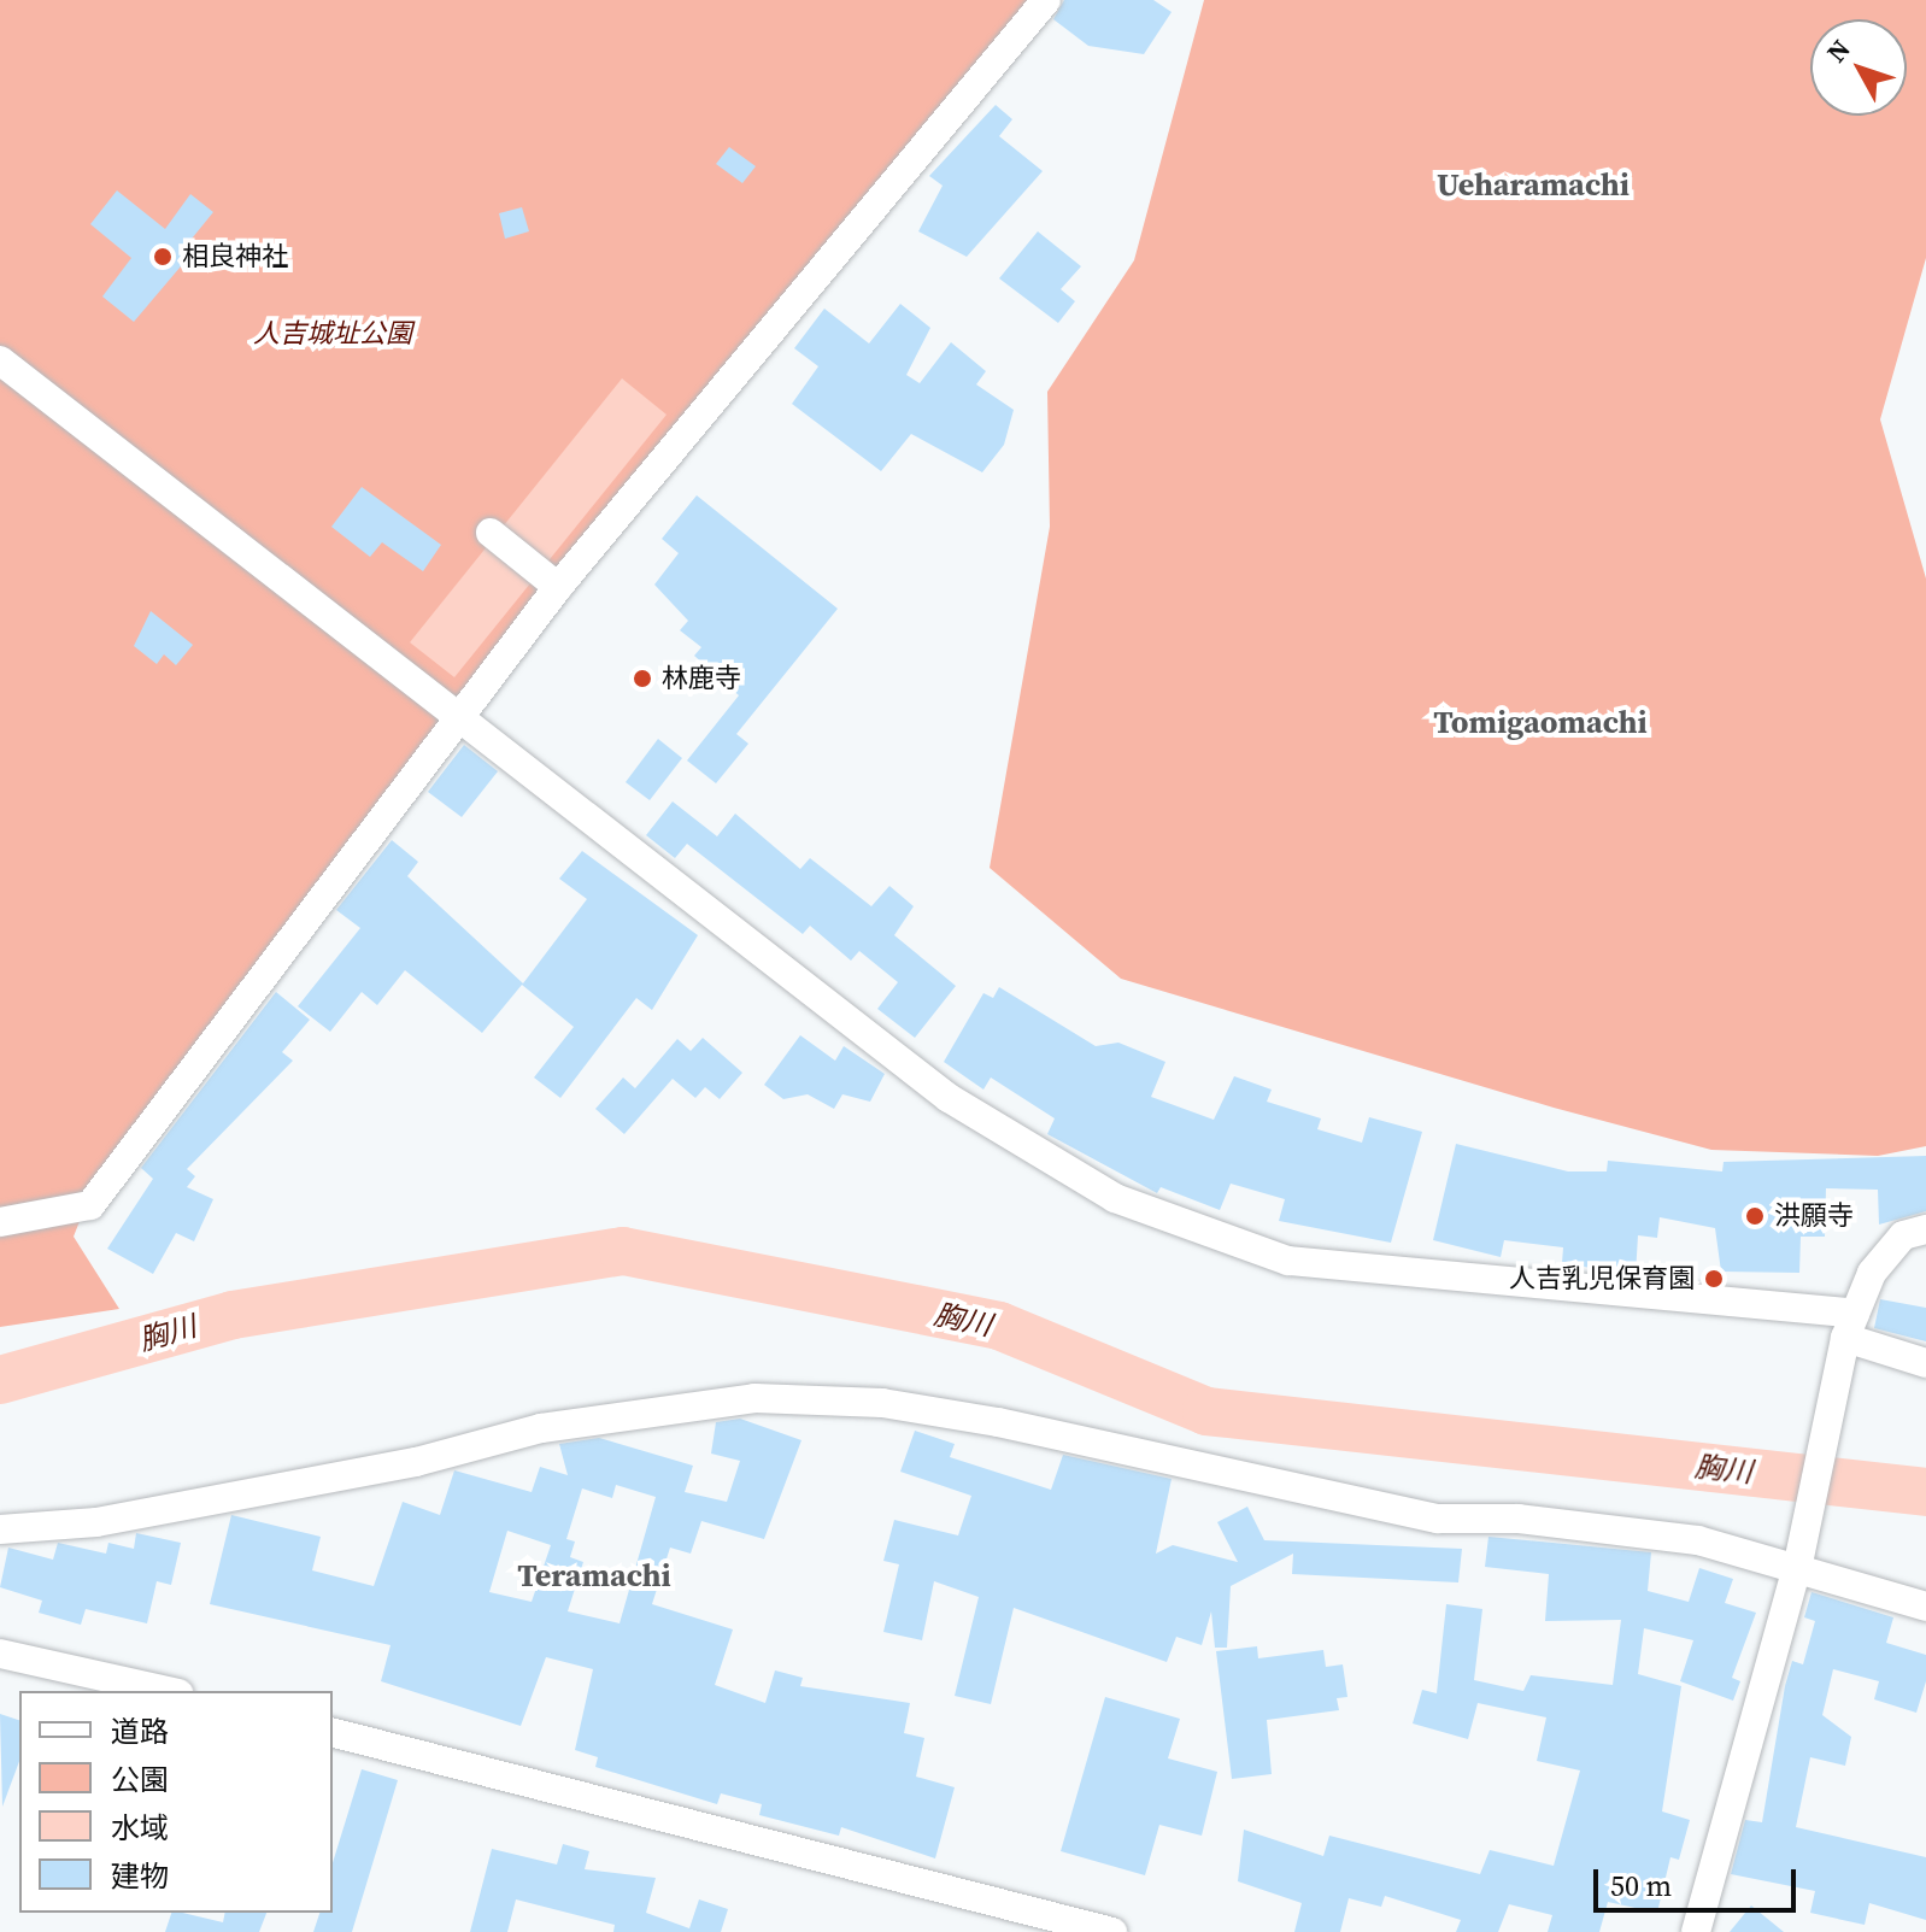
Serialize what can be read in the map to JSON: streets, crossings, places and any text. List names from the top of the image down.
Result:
{
  "districts": ["Ueharamachi", "Tomigaomachi", "Teramachi"],
  "water": ["胸川"],
  "parks": ["人吉城址公園"],
  "places": [
    "相良神社",
    "林鹿寺",
    "洪願寺",
    "人吉乳児保育園"
  ],
  "legend": [
    "道路",
    "公園",
    "水域",
    "建物"
  ],
  "scale_bar": "50 m",
  "north": "top left"
}
